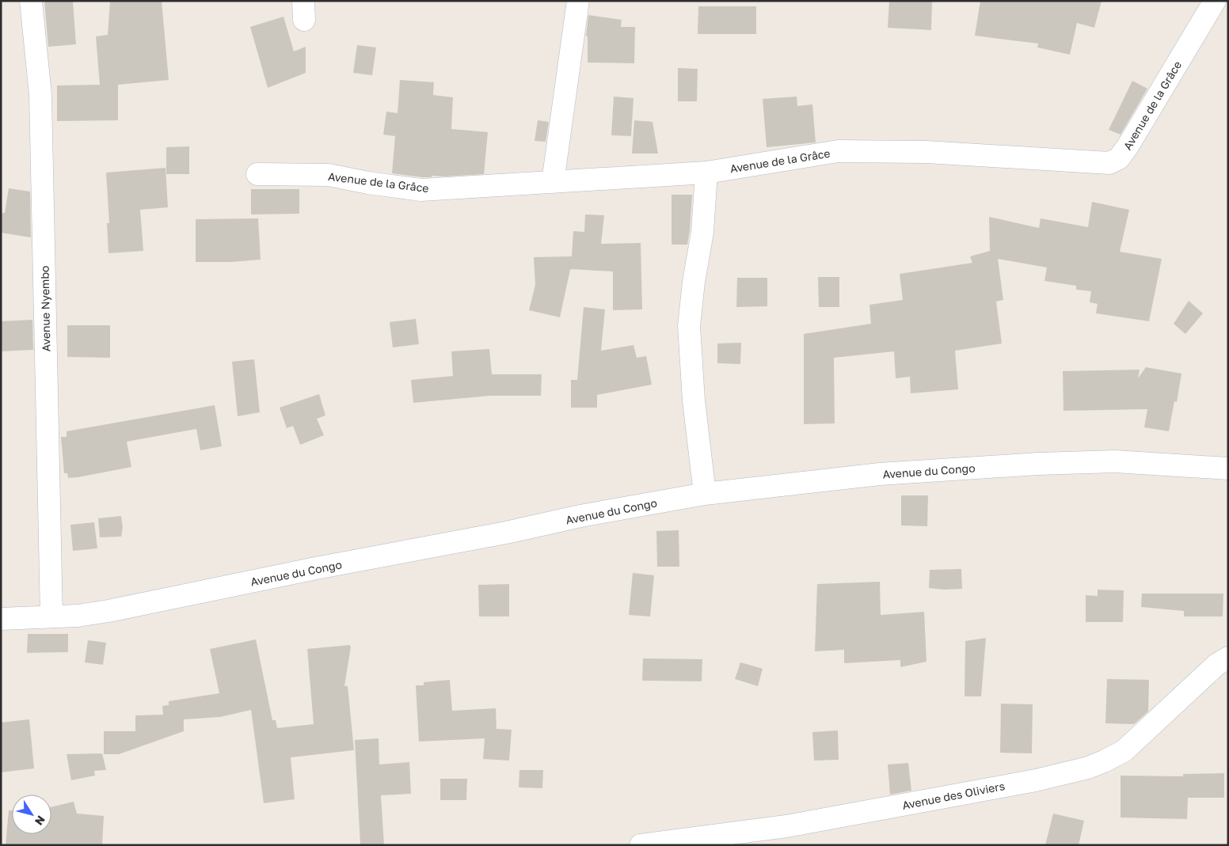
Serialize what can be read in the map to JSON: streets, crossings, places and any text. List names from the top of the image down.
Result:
{
  "streets": {
    "street": [
      "Avenue de la Grâce",
      "Avenue Nyembo",
      "Avenue du Congo",
      "Avenue des Oliviers"
    ]
  },
  "crossings": [
    ["Avenue Nyembo", "Avenue du Congo"]
  ],
  "north": "bottom right"
}
